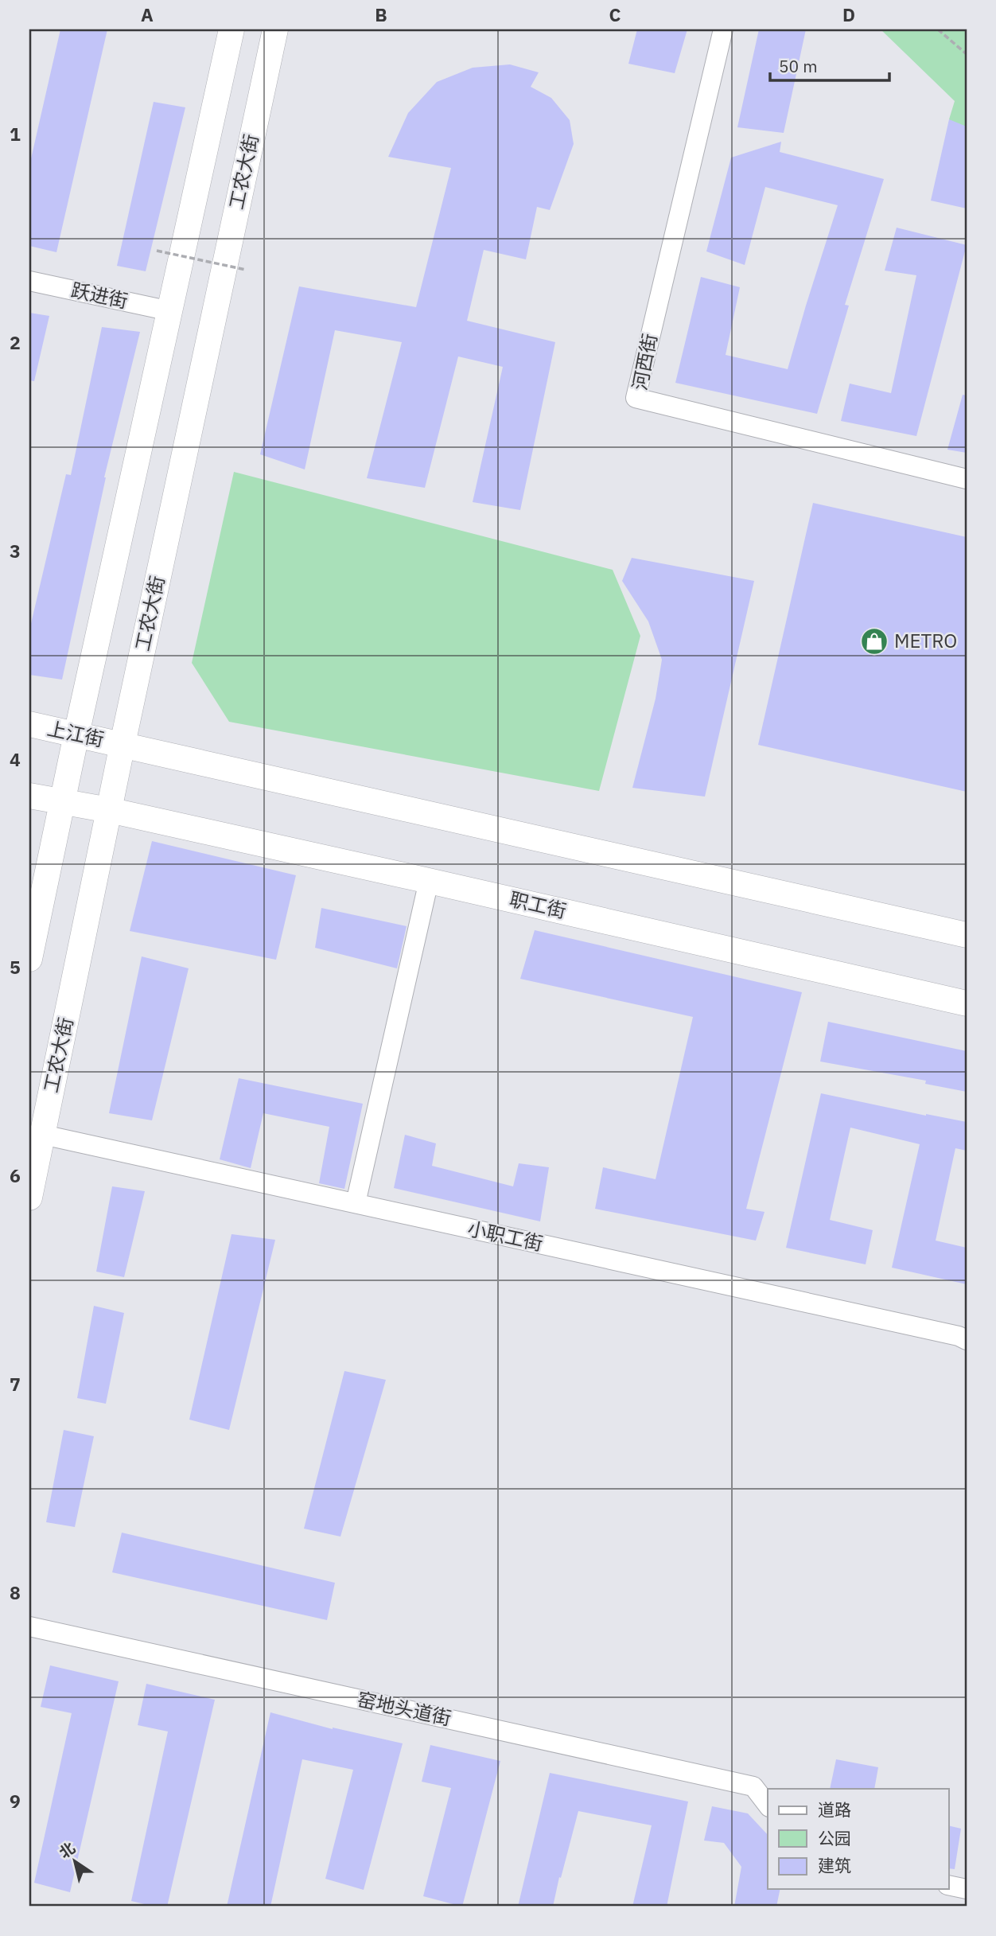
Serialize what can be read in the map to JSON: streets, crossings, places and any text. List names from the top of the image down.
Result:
{
  "streets": {
    "main road": ["工农大街", "上江街", "职工街"],
    "street": [
      "跃进街",
      "河西街",
      "小职工街",
      "窑地头道街"
    ]
  },
  "crossings": [
    ["工农大街", "上江街"],
    ["工农大街", "职工街"],
    ["工农大街", "小职工街"]
  ],
  "places": {
    "shop": ["METRO"]
  },
  "legend": ["道路", "公园", "建筑"],
  "scale_bar": "50 m",
  "north": "top left",
  "grid": {
    "columns": [
      "A",
      "B",
      "C",
      "D"
    ],
    "rows": [
      "1",
      "2",
      "3",
      "4",
      "5",
      "6",
      "7",
      "8",
      "9"
    ]
  }
}
